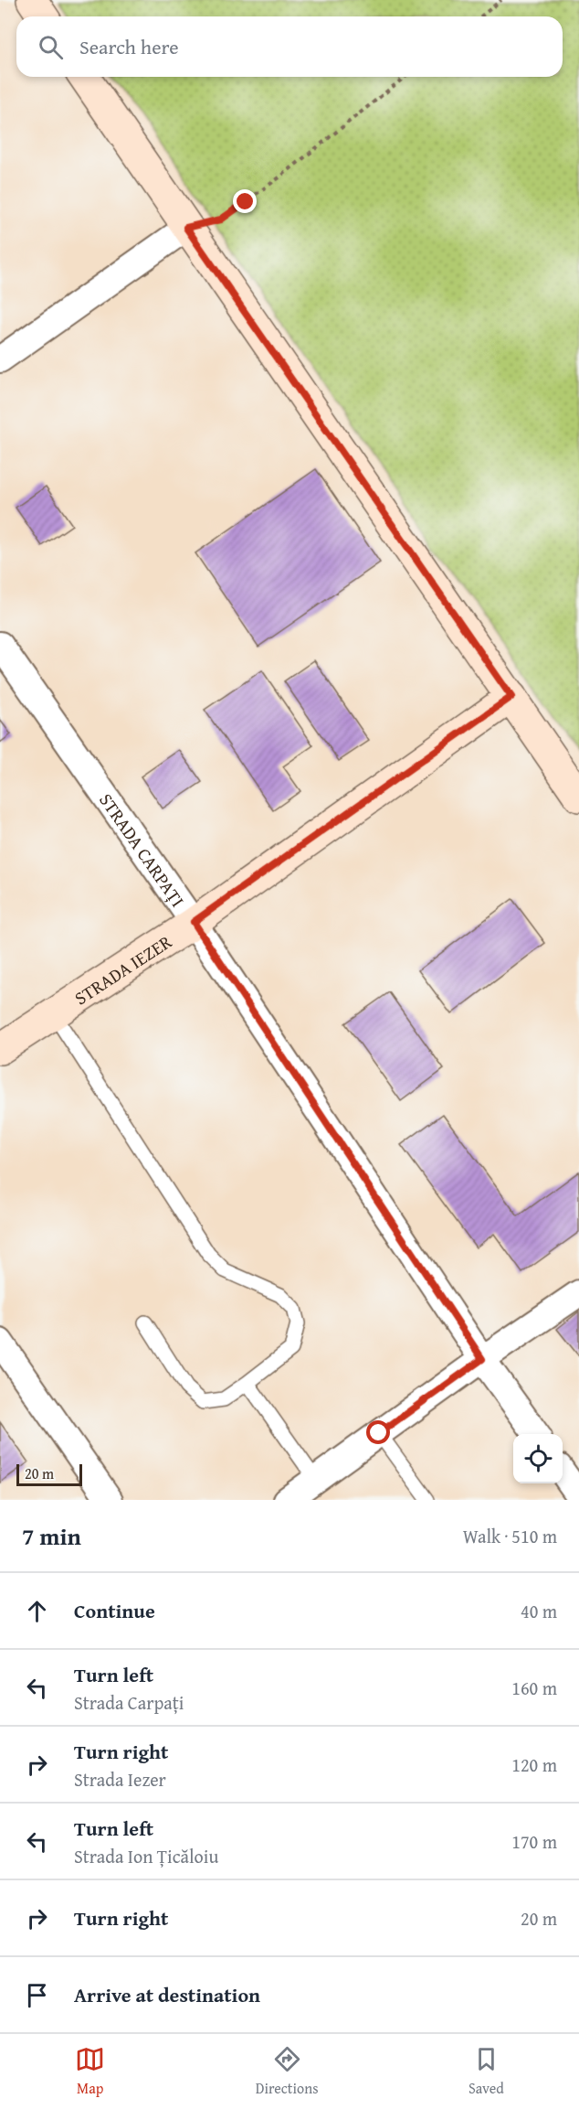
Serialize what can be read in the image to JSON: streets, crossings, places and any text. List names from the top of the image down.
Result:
{
  "streets": {
    "street": ["STRADA CARPAȚI", "STRADA IEZER"]
  },
  "crossings": [
    ["STRADA CARPAȚI", "STRADA IEZER"]
  ],
  "scale_bar": "20 m",
  "page": {
    "search": "Search here",
    "scale": "20 m",
    "heading": ["7 min", "Walk · 510 m"],
    "list": [
      ["Continue", "40 m"],
      ["Turn left", "Strada Carpați", "160 m"],
      ["Turn right", "Strada Iezer", "120 m"],
      ["Turn left", "Strada Ion Țicăloiu", "170 m"],
      ["Turn right", "20 m"],
      "Arrive at destination"
    ],
    "nav": ["Map", "Directions", "Saved"]
  }
}
